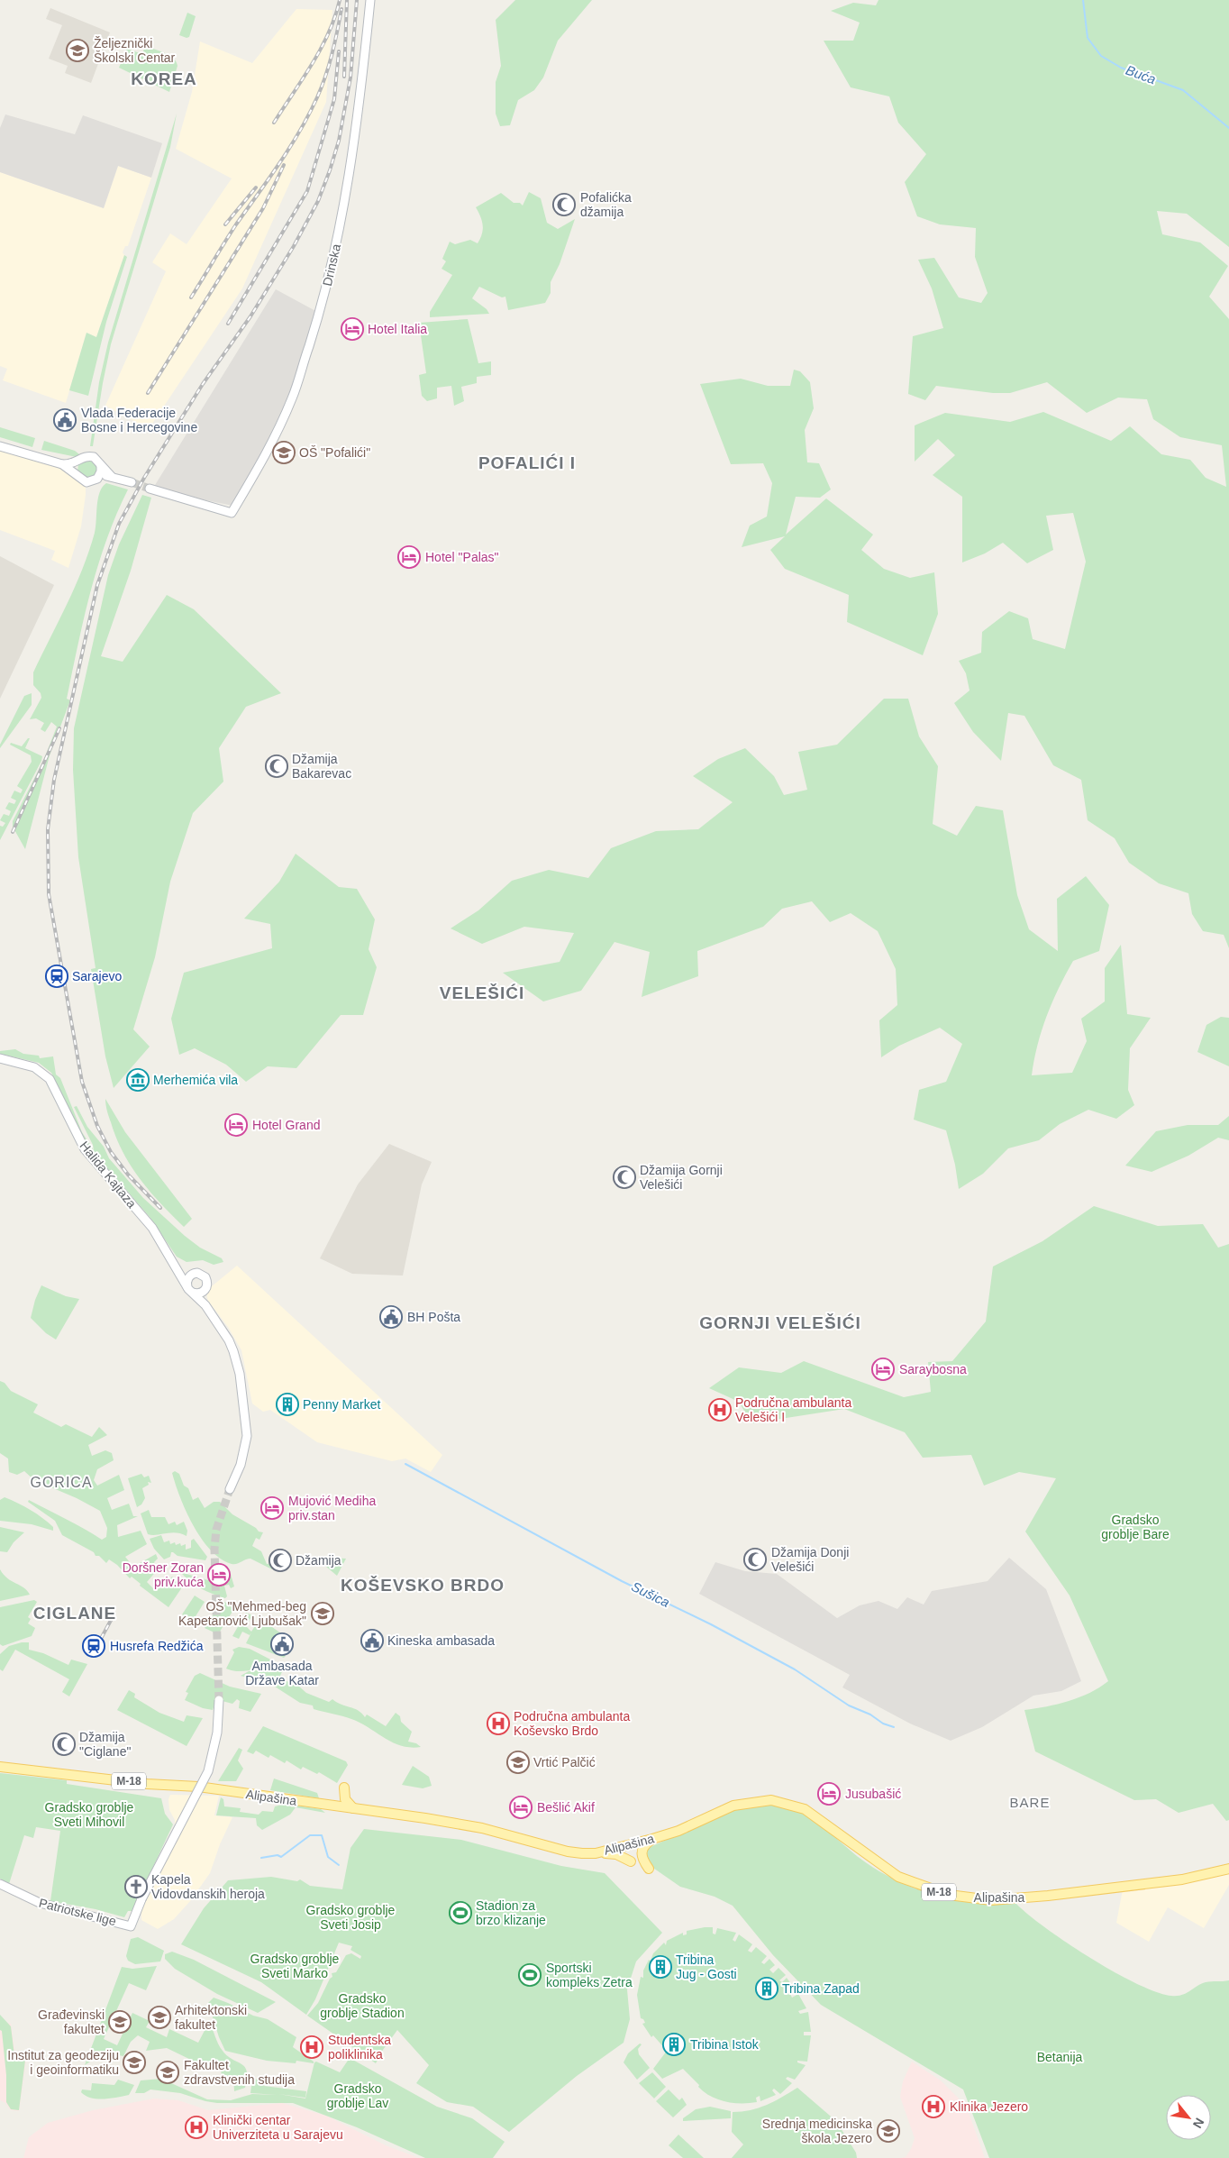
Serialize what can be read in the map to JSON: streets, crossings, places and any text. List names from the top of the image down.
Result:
{
  "streets": {
    "main road": [
      "Drinska",
      "Halida Kajtaza",
      "M-18",
      "Alipašina",
      "Patriotske lige"
    ]
  },
  "districts": [
    "KOREA",
    "POFALIĆI I",
    "VELEŠIĆI",
    "GORNJI VELEŠIĆI",
    "GORICA",
    "KOŠEVSKO BRDO",
    "CIGLANE",
    "BARE"
  ],
  "water": ["Buća", "Sušica"],
  "parks": [
    "Gradsko groblje Bare",
    "Gradsko groblje Sveti Mihovil",
    "Gradsko groblje Sveti Josip",
    "Gradsko groblje Sveti Marko",
    "Gradsko groblje Stadion",
    "Betanija",
    "Gradsko groblje Lav"
  ],
  "places": {
    "school or university": [
      "Željeznički Školski Centar",
      "OŠ \"Pofalići\"",
      "OŠ \"Mehmed-beg Kapetanović Ljubušak\"",
      "Vrtić Palčić",
      "Arhitektonski fakultet",
      "Građevinski fakultet",
      "Institut za geodeziju i geoinformatiku",
      "Fakultet zdravstvenih studija",
      "Srednja medicinska škola Jezero"
    ],
    "mosque": [
      "Pofalićka džamija",
      "Džamija Bakarevac",
      "Džamija Gornji Velešići",
      "Džamija Donji Velešići",
      "Džamija",
      "Džamija \"Ciglane\""
    ],
    "hotel": [
      "Hotel Italia",
      "Hotel \"Palas\"",
      "Hotel Grand",
      "Saraybosna",
      "Mujović Mediha priv.stan",
      "Doršner Zoran priv.kuća",
      "Jusubašić",
      "Bešlić Akif"
    ],
    "public building": [
      "Vlada Federacije Bosne i Hercegovine",
      "BH Pošta",
      "Kineska ambasada",
      "Ambasada Države Katar"
    ],
    "station": ["Sarajevo", "Husrefa Redžića"],
    "museum": ["Merhemića vila"],
    "building": [
      "Penny Market",
      "Tribina Jug - Gosti",
      "Tribina Zapad",
      "Tribina Istok"
    ],
    "hospital": [
      "Područna ambulanta Velešići I",
      "Područna ambulanta Koševsko Brdo",
      "Studentska poliklinika",
      "Klinika Jezero",
      "Klinički centar Univerziteta u Sarajevu"
    ],
    "church": ["Kapela Vidovdanskih heroja"],
    "sports": ["Stadion za brzo klizanje", "Sportski kompleks Zetra"]
  },
  "north": "bottom right"
}
